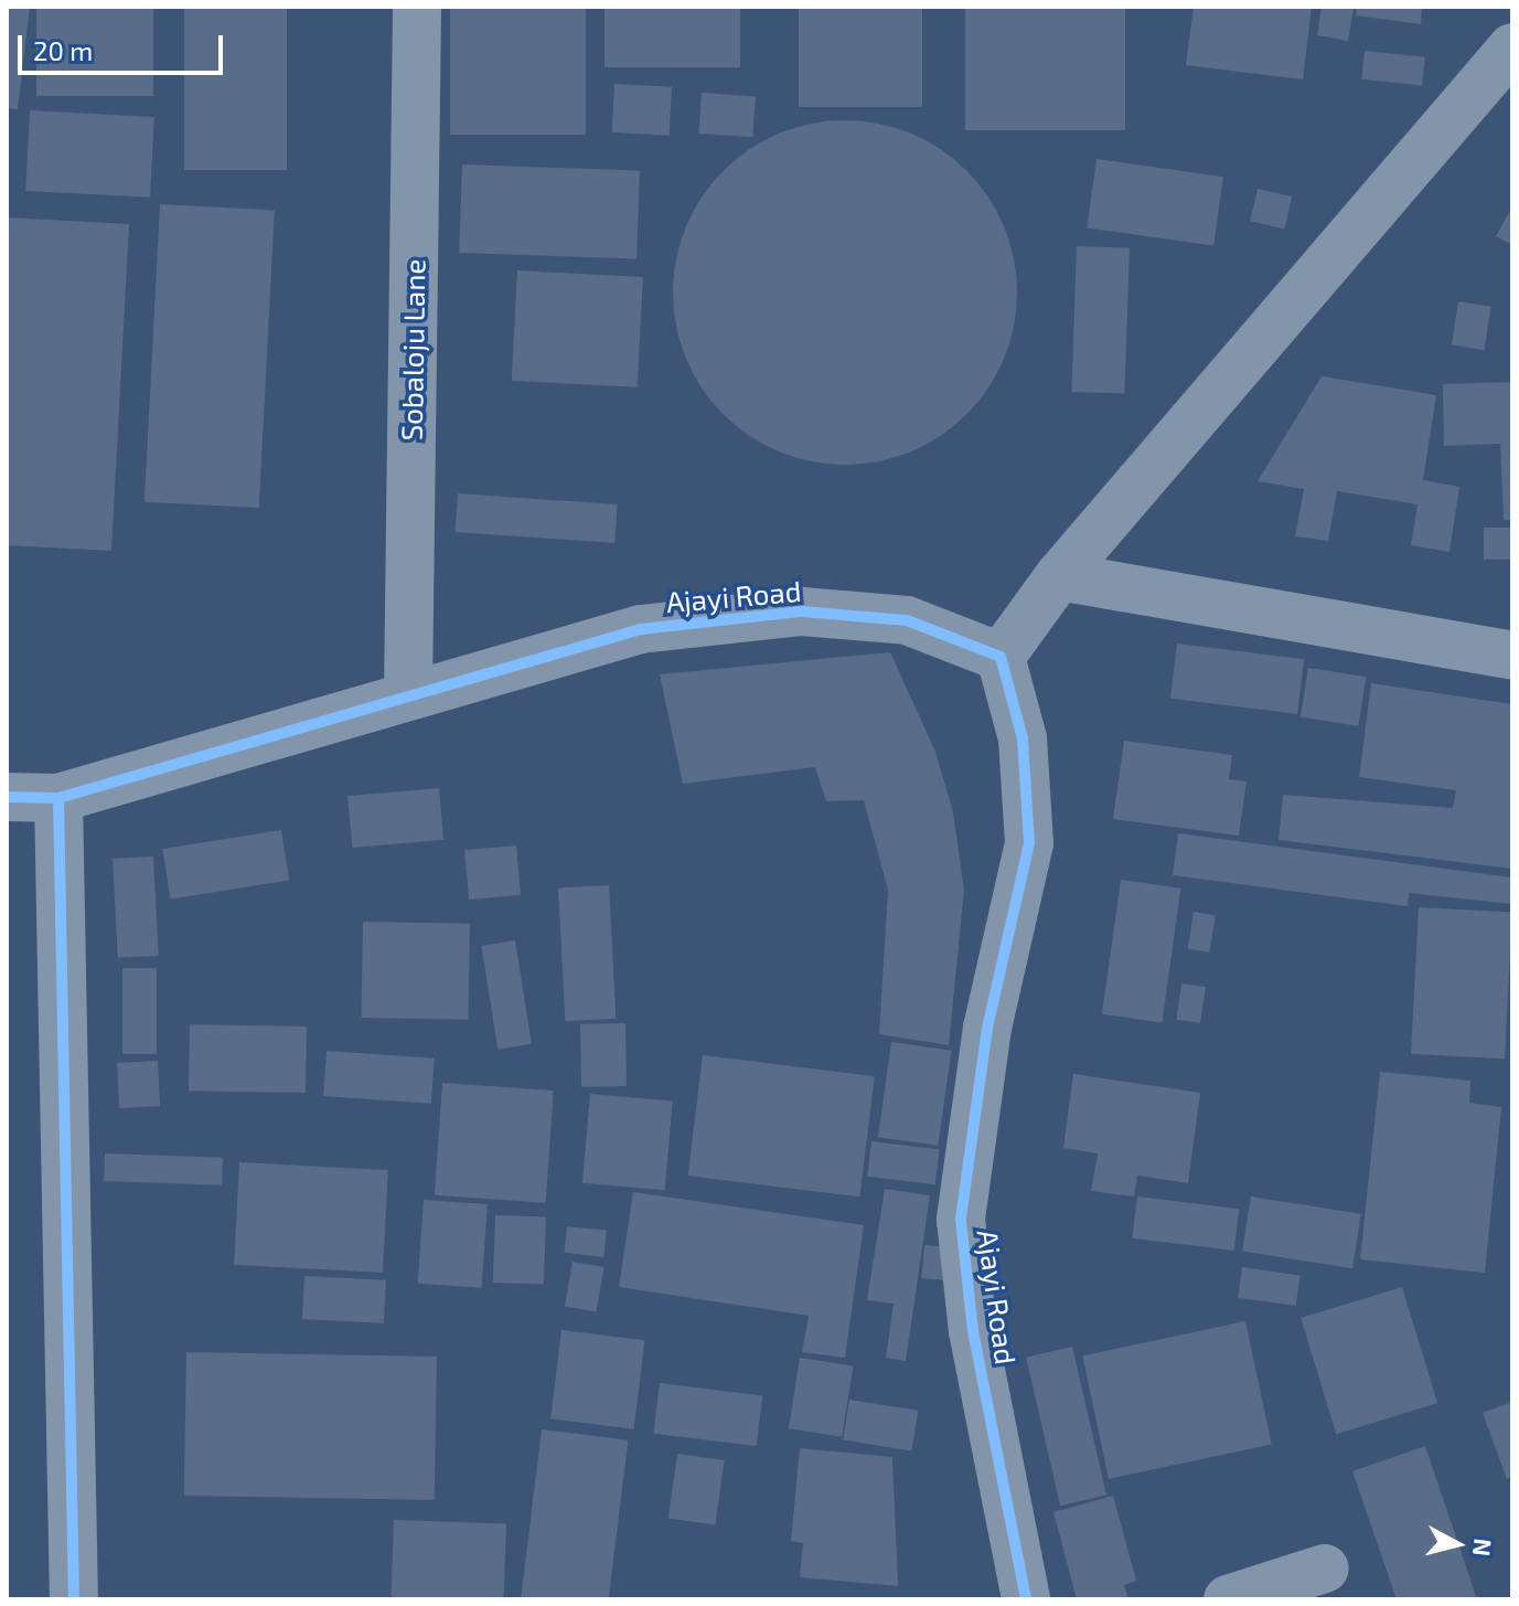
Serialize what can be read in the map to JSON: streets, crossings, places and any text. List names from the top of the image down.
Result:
{
  "streets": {
    "street": ["Sobaloju Lane", "Ajayi Road"]
  },
  "crossings": [
    ["Sobaloju Lane", "Ajayi Road"]
  ],
  "scale_bar": "20 m",
  "north": "right"
}
